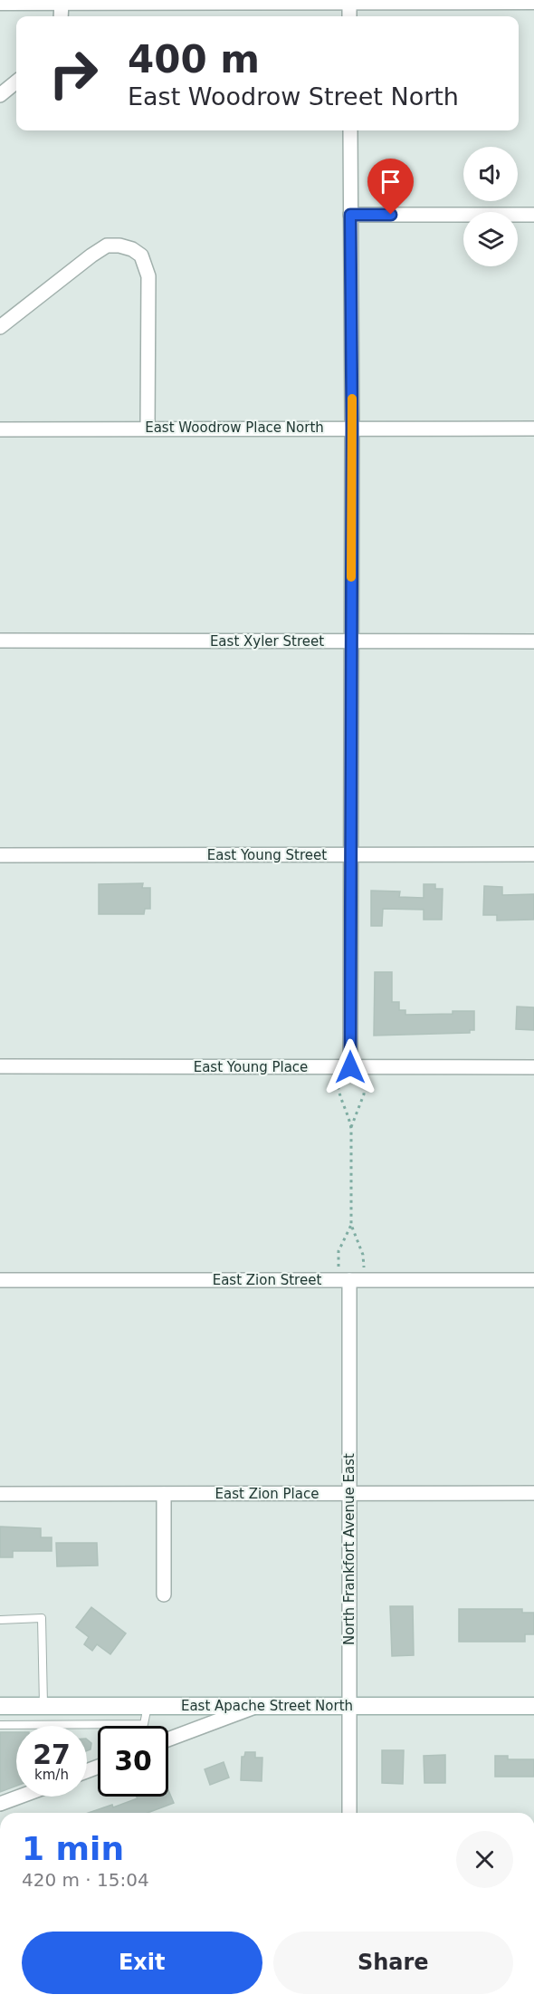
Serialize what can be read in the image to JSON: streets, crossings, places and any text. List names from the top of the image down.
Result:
{
  "streets": {
    "street": [
      "East Woodrow Place North",
      "East Xyler Street",
      "East Young Street",
      "East Young Place",
      "East Zion Street",
      "East Zion Place",
      "North Frankfort Avenue East",
      "East Apache Street North"
    ]
  },
  "crossings": [
    ["East Zion Street", "North Frankfort Avenue East"],
    ["East Zion Place", "North Frankfort Avenue East"],
    ["North Frankfort Avenue East", "East Apache Street North"]
  ],
  "page": {
    "turn": ["400 m", "East Woodrow Street North"],
    "speed": "27 km/h",
    "limit": "30",
    "heading": ["1 min", "420 m · 15:04"],
    "buttons": ["Exit", "Share"]
  }
}
